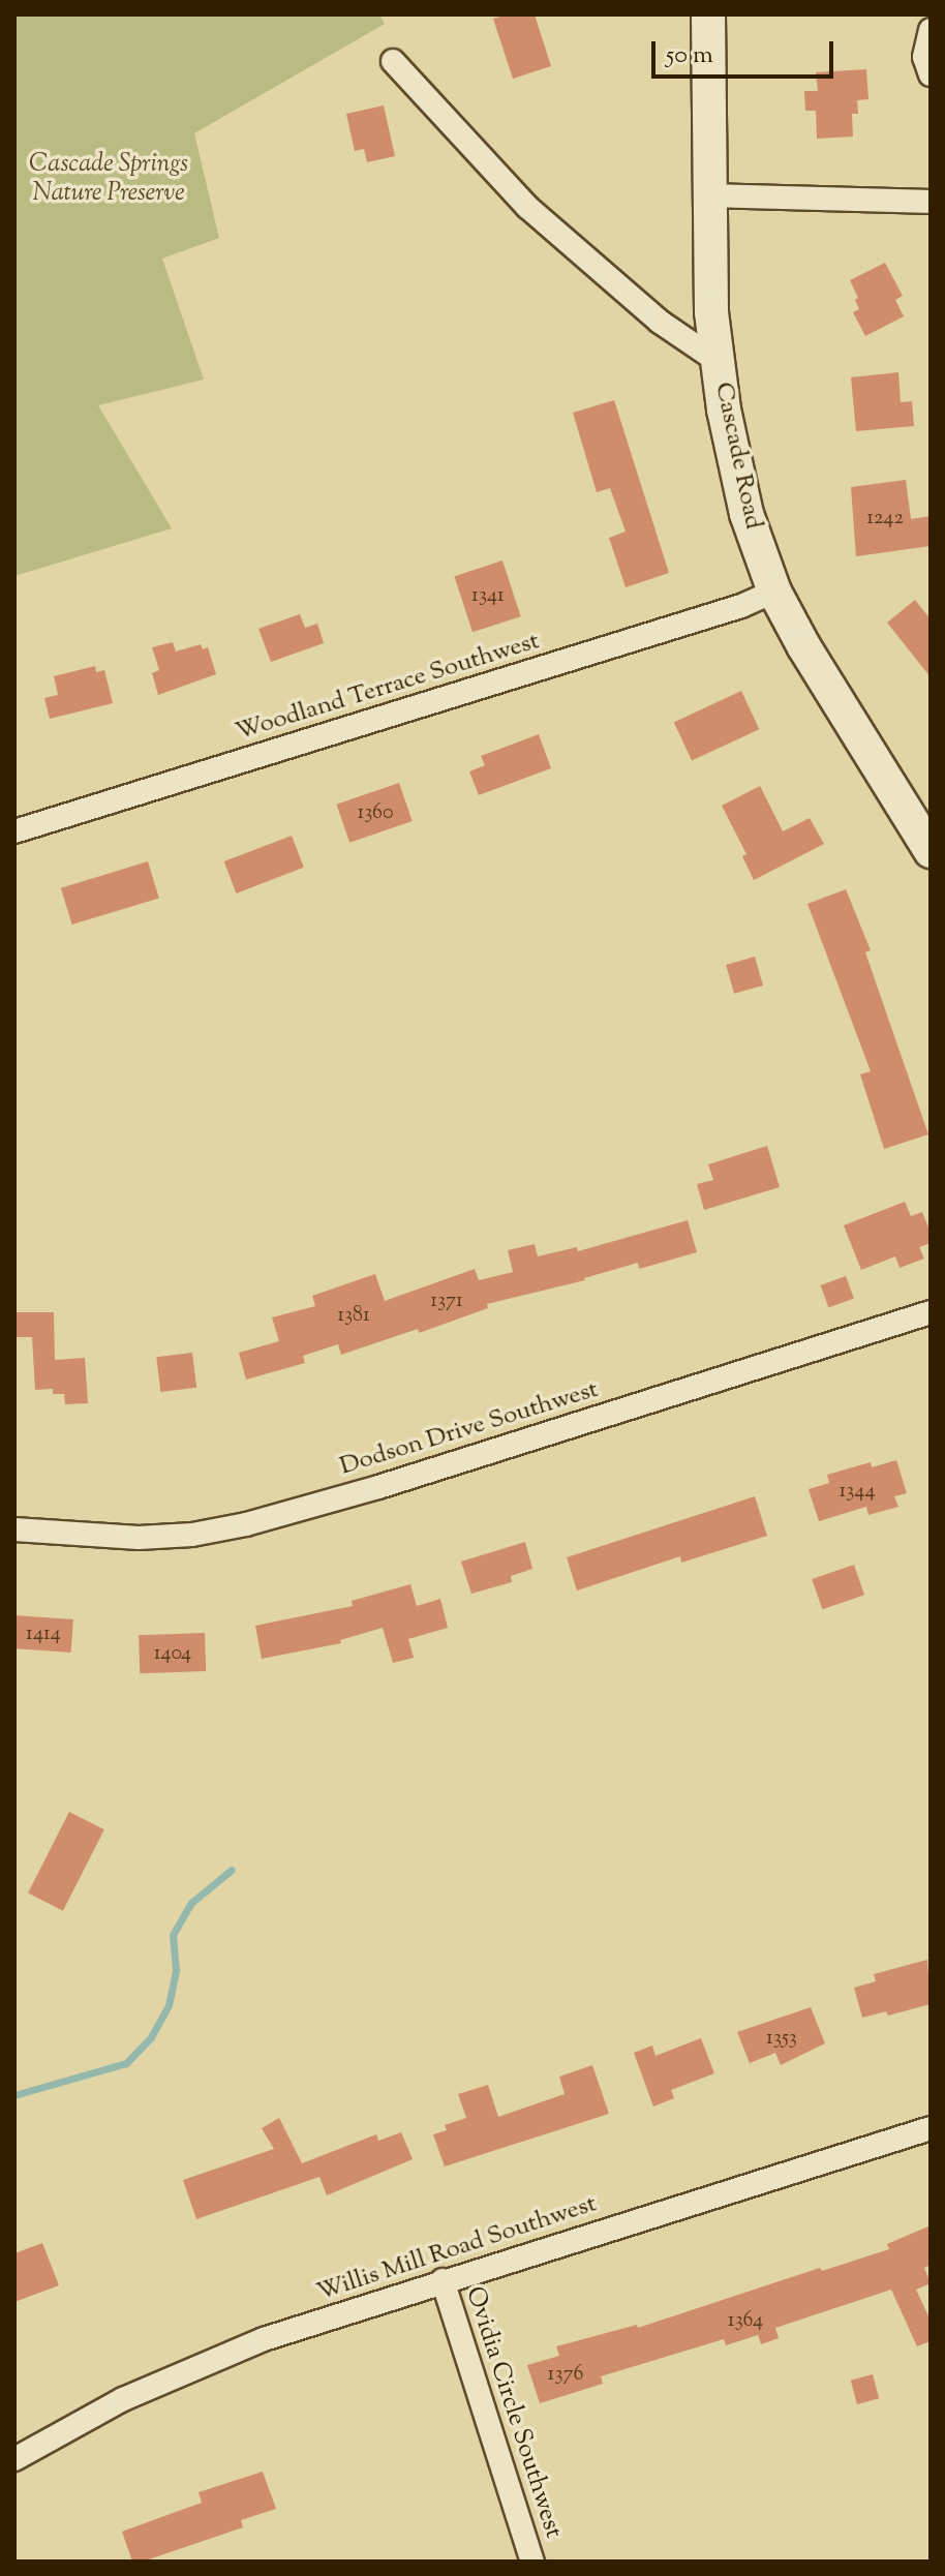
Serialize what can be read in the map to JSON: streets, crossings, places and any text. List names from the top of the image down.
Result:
{
  "streets": {
    "main road": ["Cascade Road"],
    "street": [
      "Woodland Terrace Southwest",
      "Dodson Drive Southwest",
      "Willis Mill Road Southwest",
      "Ovidia Circle Southwest"
    ]
  },
  "crossings": [
    ["Cascade Road", "Woodland Terrace Southwest"],
    ["Willis Mill Road Southwest", "Ovidia Circle Southwest"]
  ],
  "parks": ["Cascade Springs Nature Preserve"],
  "house_numbers": [
    "1242",
    "1341",
    "1360",
    "1371",
    "1381",
    "1344",
    "1414",
    "1404",
    "1353",
    "1364",
    "1376"
  ],
  "scale_bar": "50 m"
}
